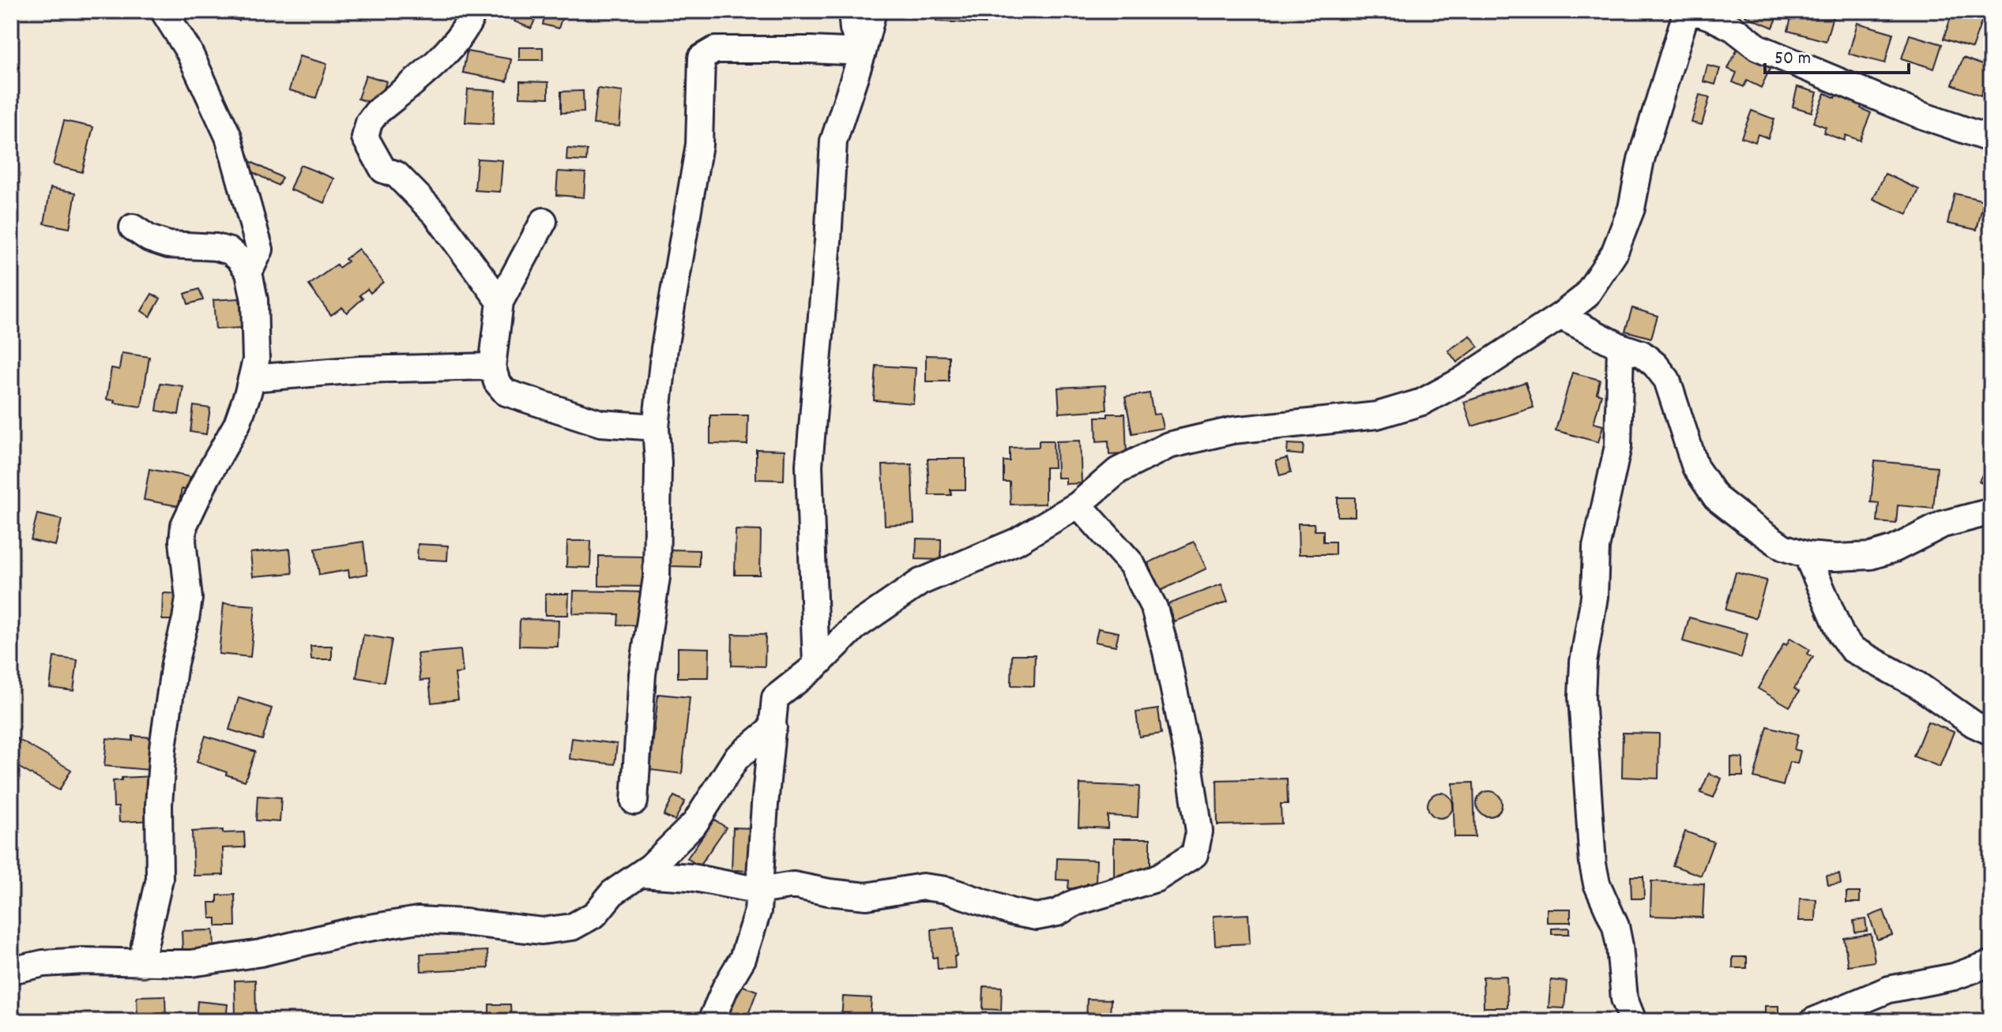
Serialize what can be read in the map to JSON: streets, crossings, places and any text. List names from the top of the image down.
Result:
{
  "scale_bar": "50 m"
}
